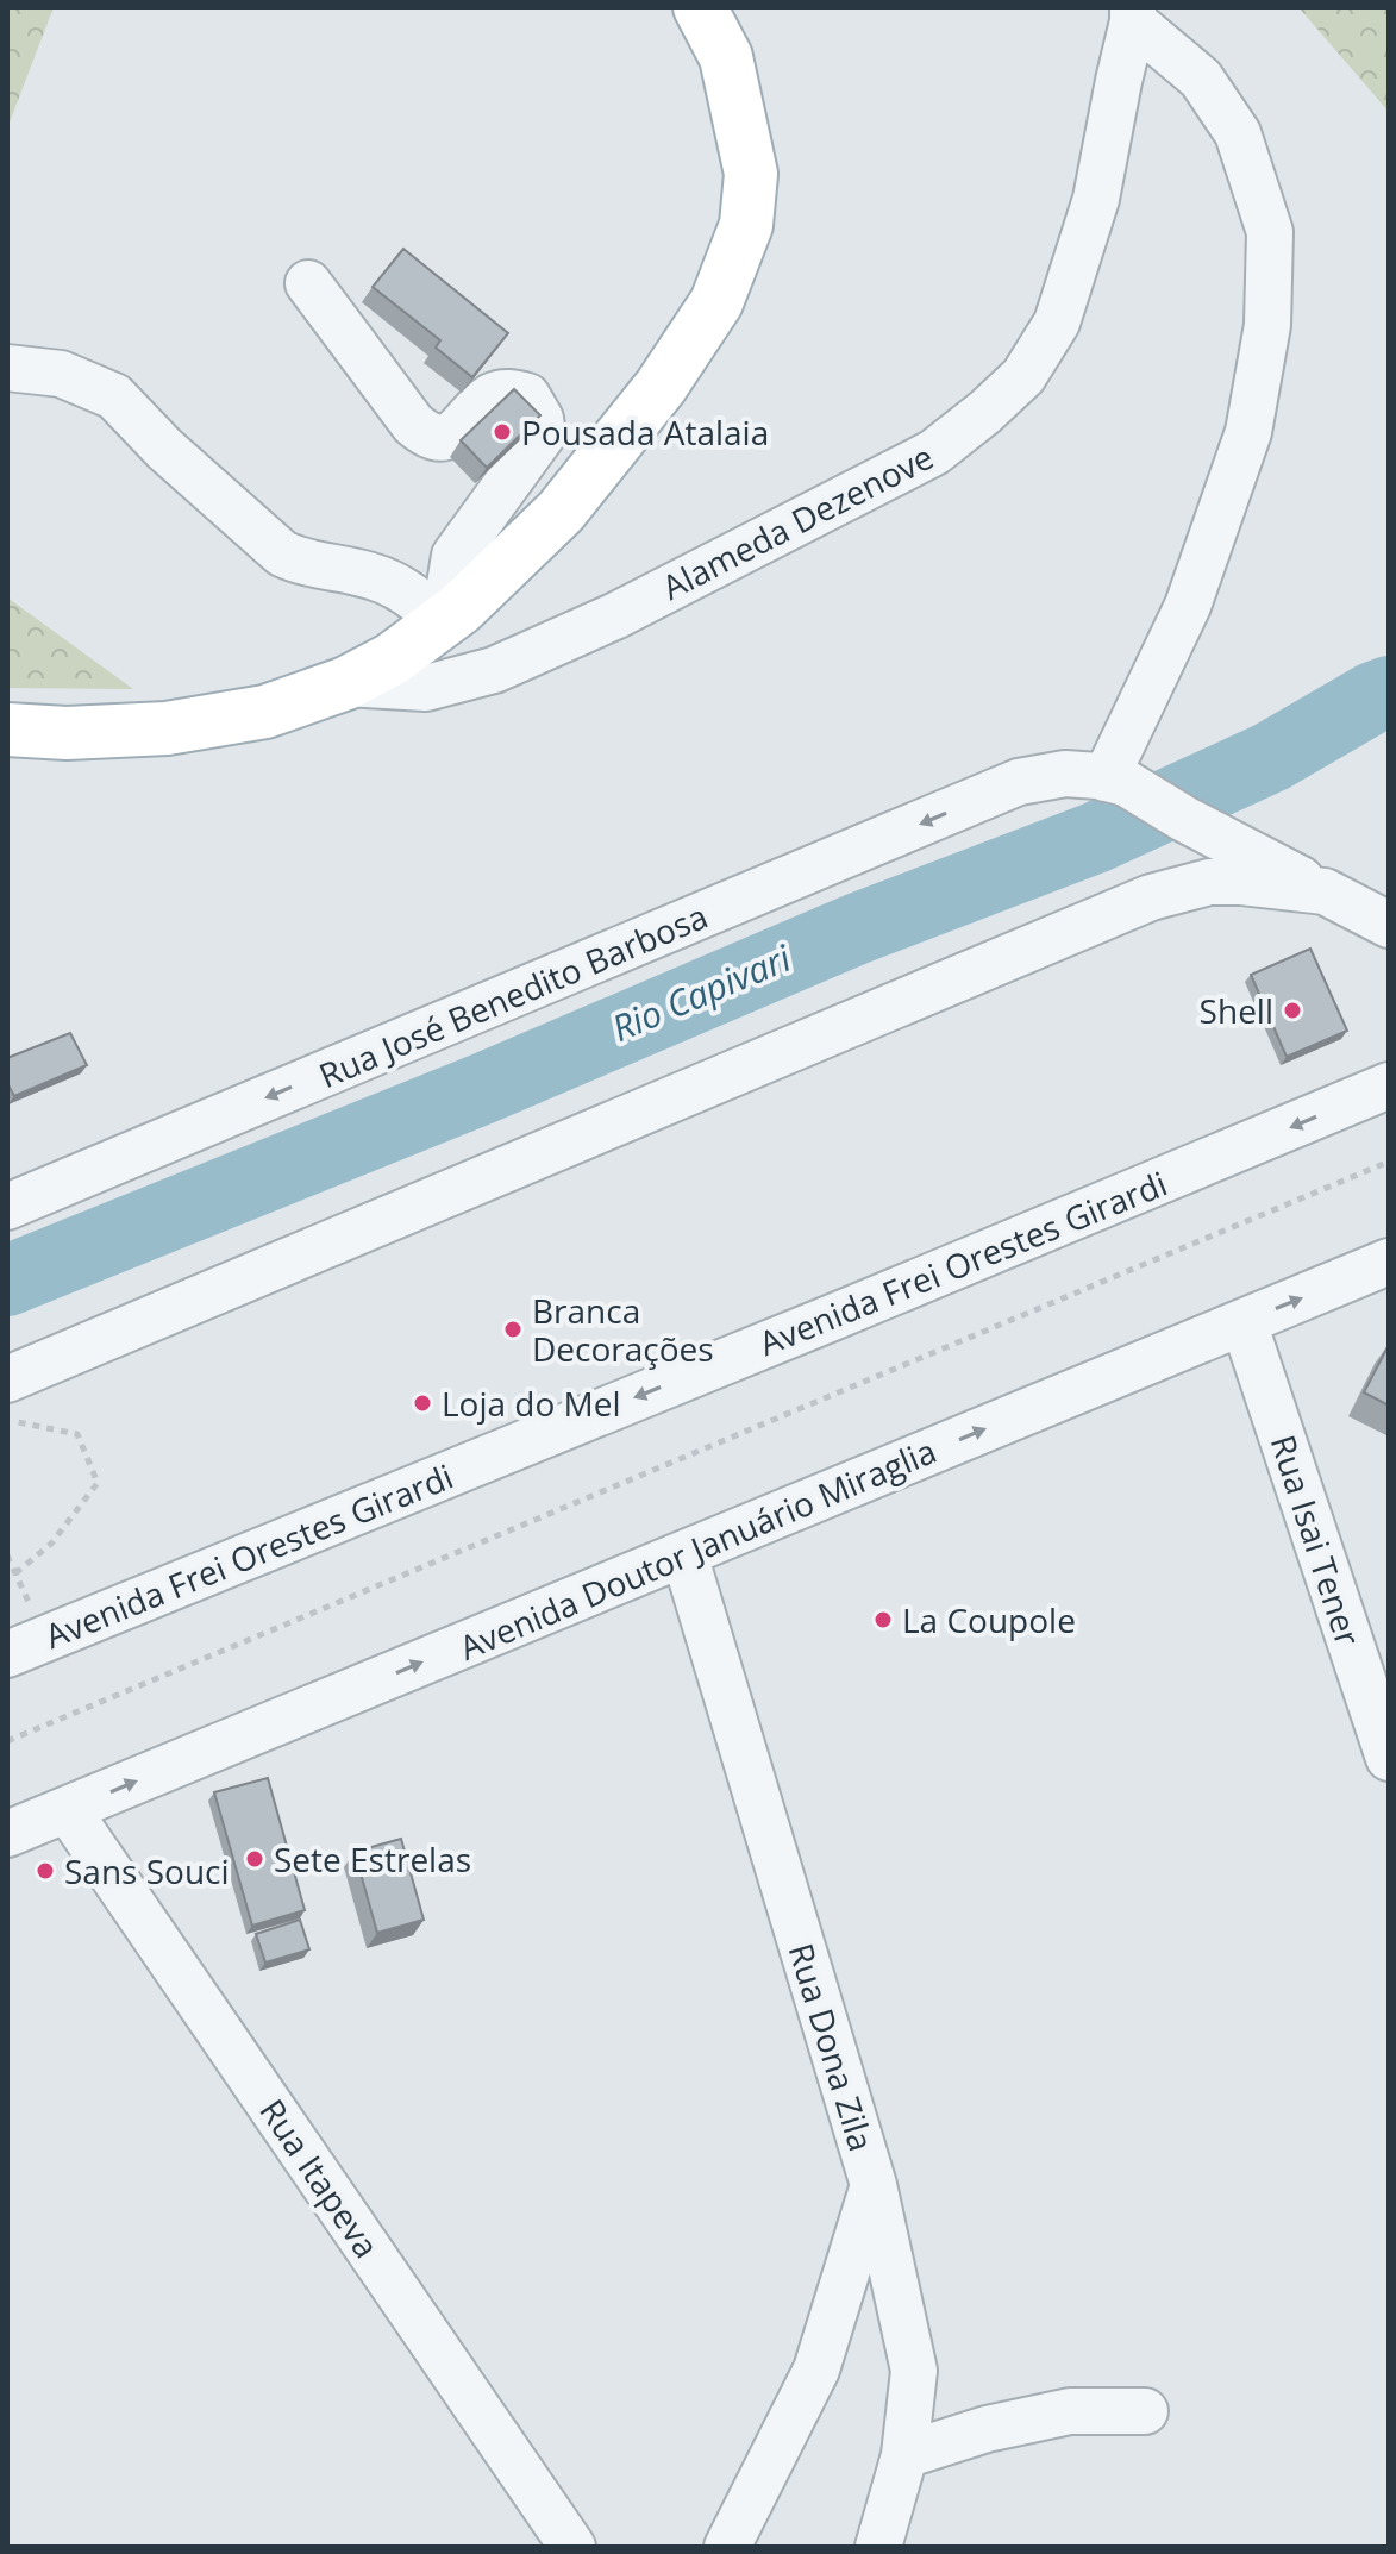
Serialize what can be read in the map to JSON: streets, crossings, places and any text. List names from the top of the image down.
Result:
{
  "streets": {
    "street": [
      "Alameda Dezenove",
      "Rua José Benedito Barbosa",
      "Avenida Frei Orestes Girardi",
      "Rua Isai Tener",
      "Avenida Doutor Januário Miraglia",
      "Rua Dona Zila",
      "Rua Itapeva"
    ]
  },
  "crossings": [
    ["Rua Isai Tener", "Avenida Doutor Januário Miraglia"],
    ["Avenida Doutor Januário Miraglia", "Rua Dona Zila"],
    ["Avenida Doutor Januário Miraglia", "Rua Itapeva"]
  ],
  "one_way": ["Avenida Doutor Januário Miraglia"],
  "water": ["Rio Capivari"],
  "places": [
    "Pousada Atalaia",
    "Shell",
    "Branca Decorações",
    "Loja do Mel",
    "La Coupole",
    "Sete Estrelas",
    "Sans Souci"
  ]
}
